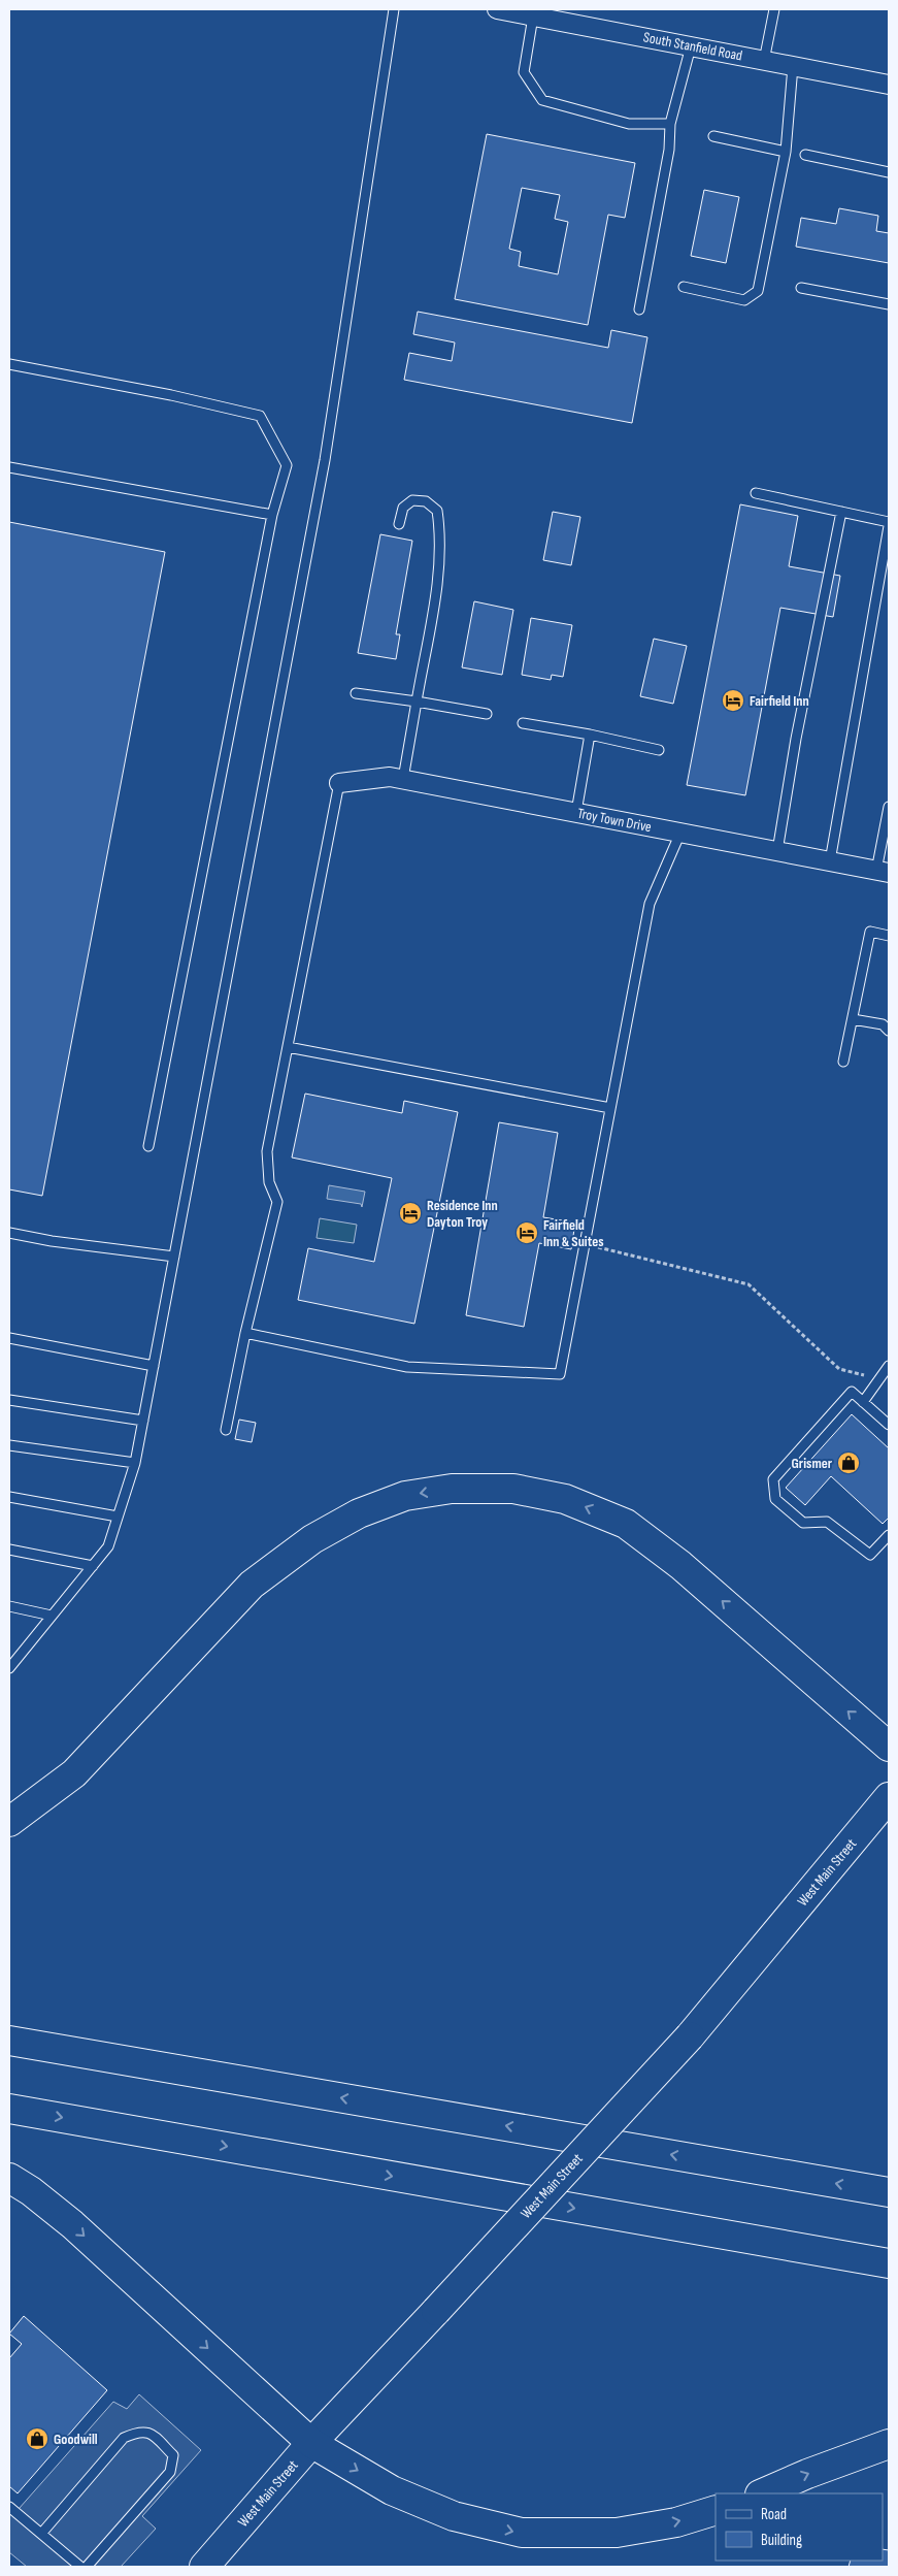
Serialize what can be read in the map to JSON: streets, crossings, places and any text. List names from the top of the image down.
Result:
{
  "streets": {
    "main road": ["West Main Street"],
    "street": ["South Stanfield Road", "Troy Town Drive"]
  },
  "places": {
    "hotel": ["Fairfield Inn", "Residence Inn Dayton Troy", "Fairfield Inn & Suites"],
    "shop": ["Grismer", "Goodwill"]
  },
  "legend": ["Road", "Building"]
}
